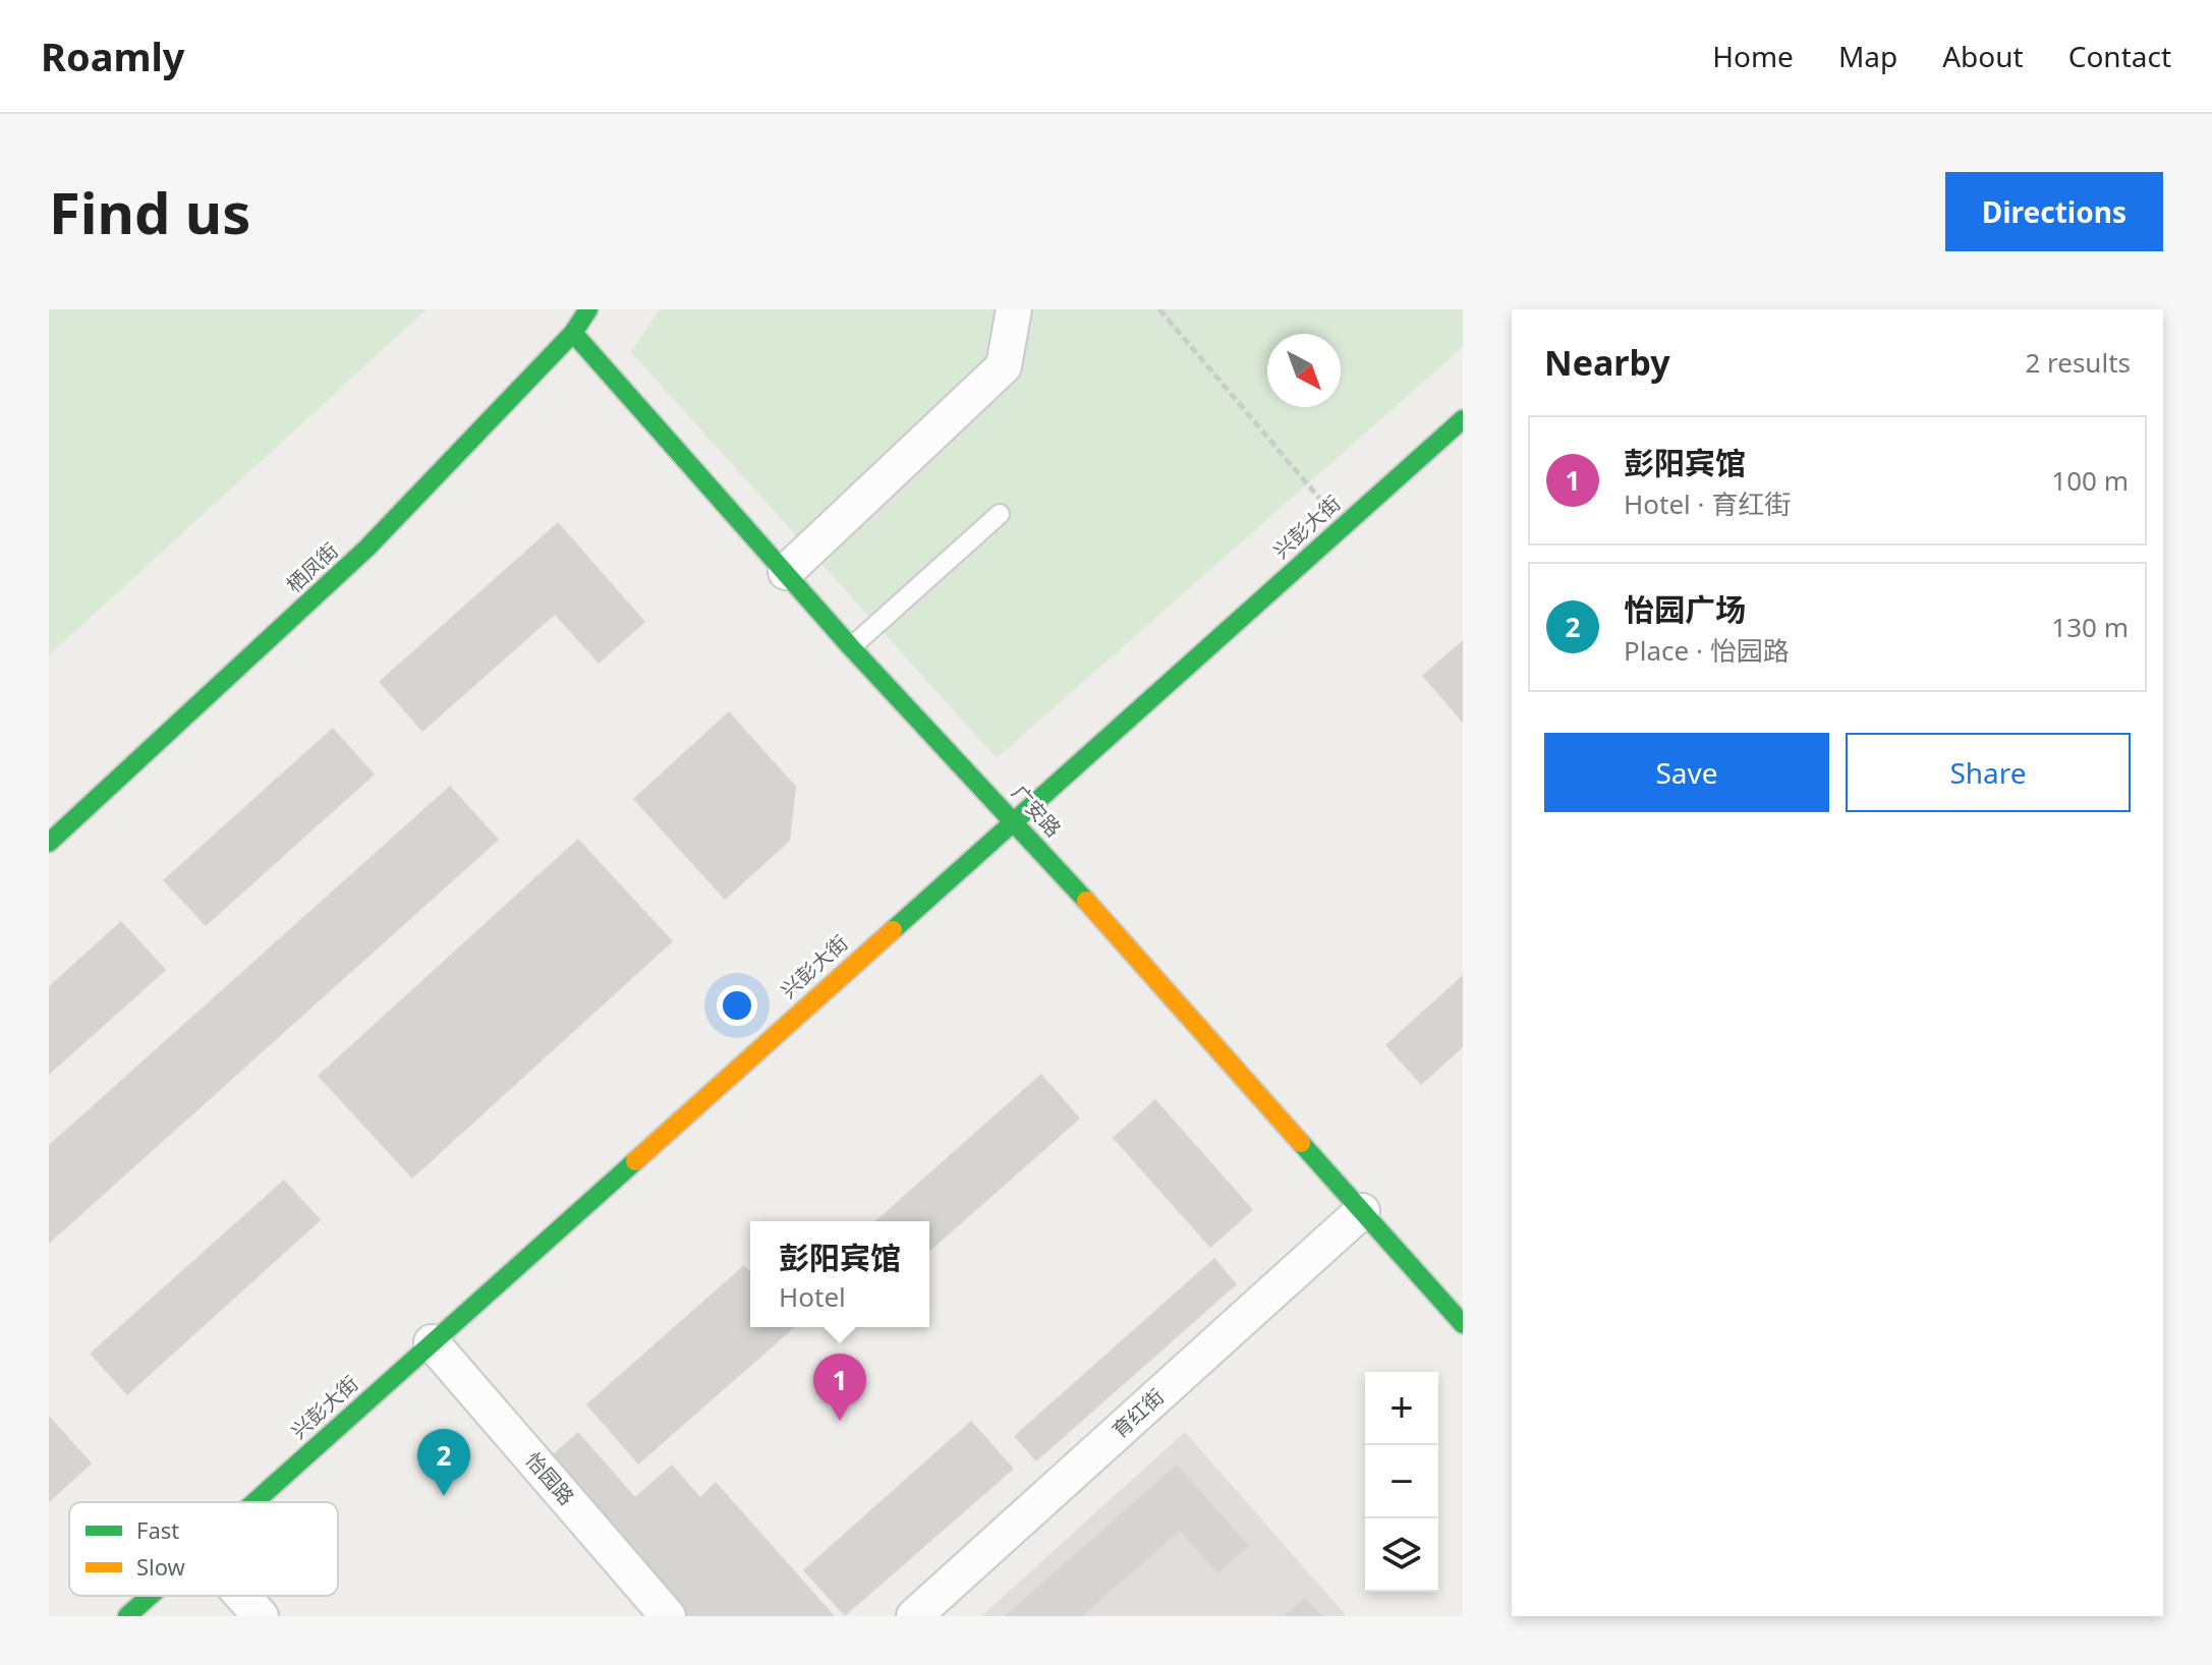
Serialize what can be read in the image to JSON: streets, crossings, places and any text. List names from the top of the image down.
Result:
{
  "streets": {
    "main road": ["兴彭大街", "栖凤街", "广安路"],
    "street": ["育红街", "怡园路"]
  },
  "crossings": [
    ["兴彭大街", "广安路"],
    ["兴彭大街", "怡园路"],
    ["栖凤街", "广安路"],
    ["广安路", "育红街"]
  ],
  "legend": ["Fast", "Slow"],
  "north": "bottom right",
  "page": {
    "header": "Roamly",
    "nav": [
      "Home",
      "Map",
      "About",
      "Contact"
    ],
    "buttons": [
      "Directions",
      ["Save", "Share"]
    ],
    "title": "Find us",
    "heading": ["Nearby", "2 results"],
    "list": [
      {
        "mark": "1",
        "name": "彭阳宾馆",
        "note": "Hotel · 育红街",
        "value": "100 m"
      },
      {
        "mark": "2",
        "name": "怡园广场",
        "note": "Place · 怡园路",
        "value": "130 m"
      }
    ],
    "popup": ["彭阳宾馆", "Hotel"],
    "pins": ["1", "2"],
    "map_buttons": ["+", "−"]
  }
}
